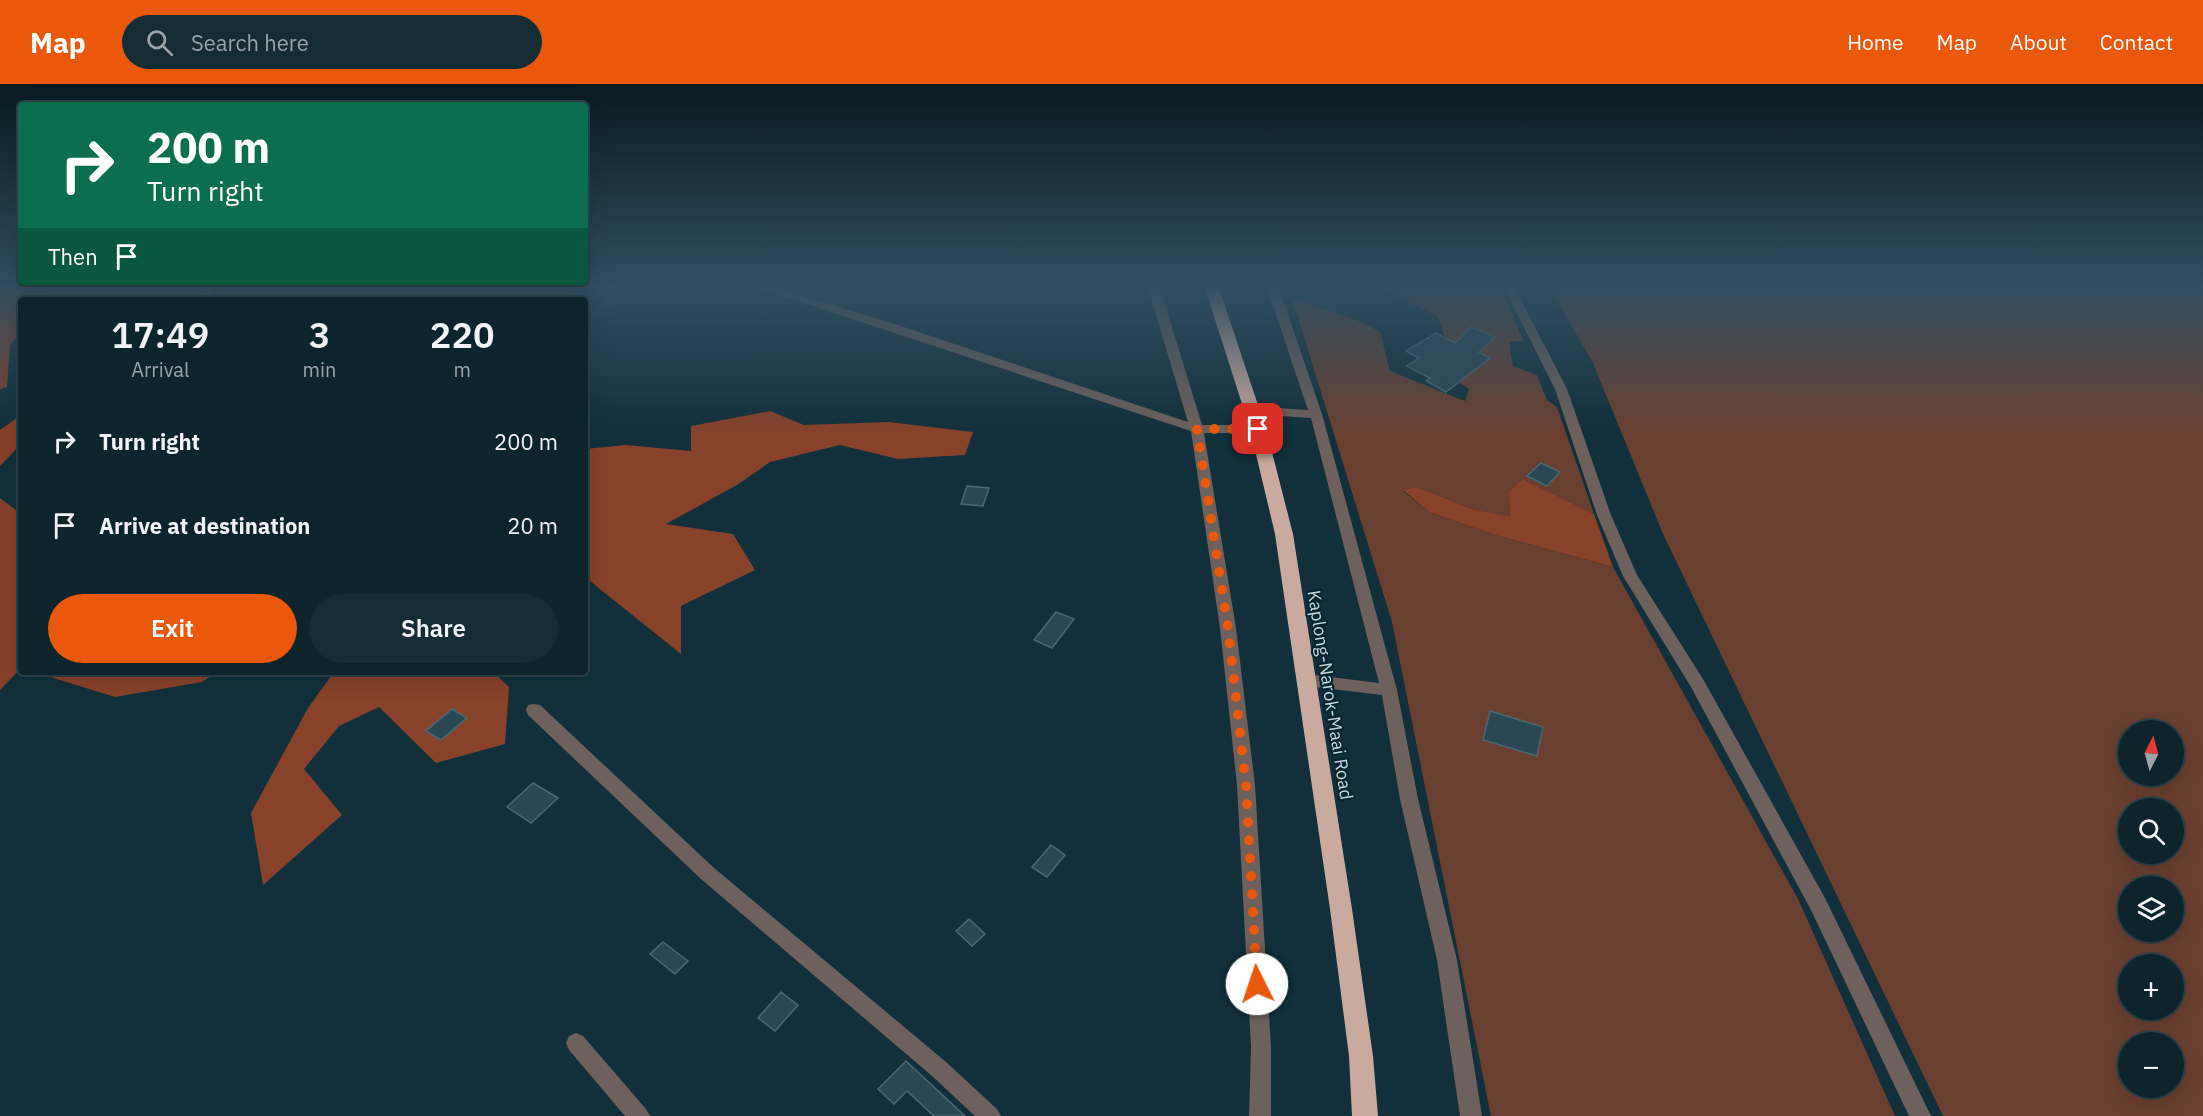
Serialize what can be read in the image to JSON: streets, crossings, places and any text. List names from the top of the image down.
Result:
{
  "streets": {
    "highway": ["Kaplong-Narok-Maai Road"]
  },
  "north": "top",
  "page": {
    "header": "Map",
    "search": "Search here",
    "nav": [
      "Home",
      "Map",
      "About",
      "Contact"
    ],
    "turn": ["200 m", "Turn right"],
    "then": "Then",
    "eta": [
      "17:49",
      "Arrival",
      "3",
      "min",
      "220",
      "m"
    ],
    "list": [
      {
        "name": "Turn right",
        "value": "200 m"
      },
      {
        "name": "Arrive at destination",
        "value": "20 m"
      }
    ],
    "buttons": ["Exit", "Share"],
    "map_buttons": ["+", "−"]
  }
}
